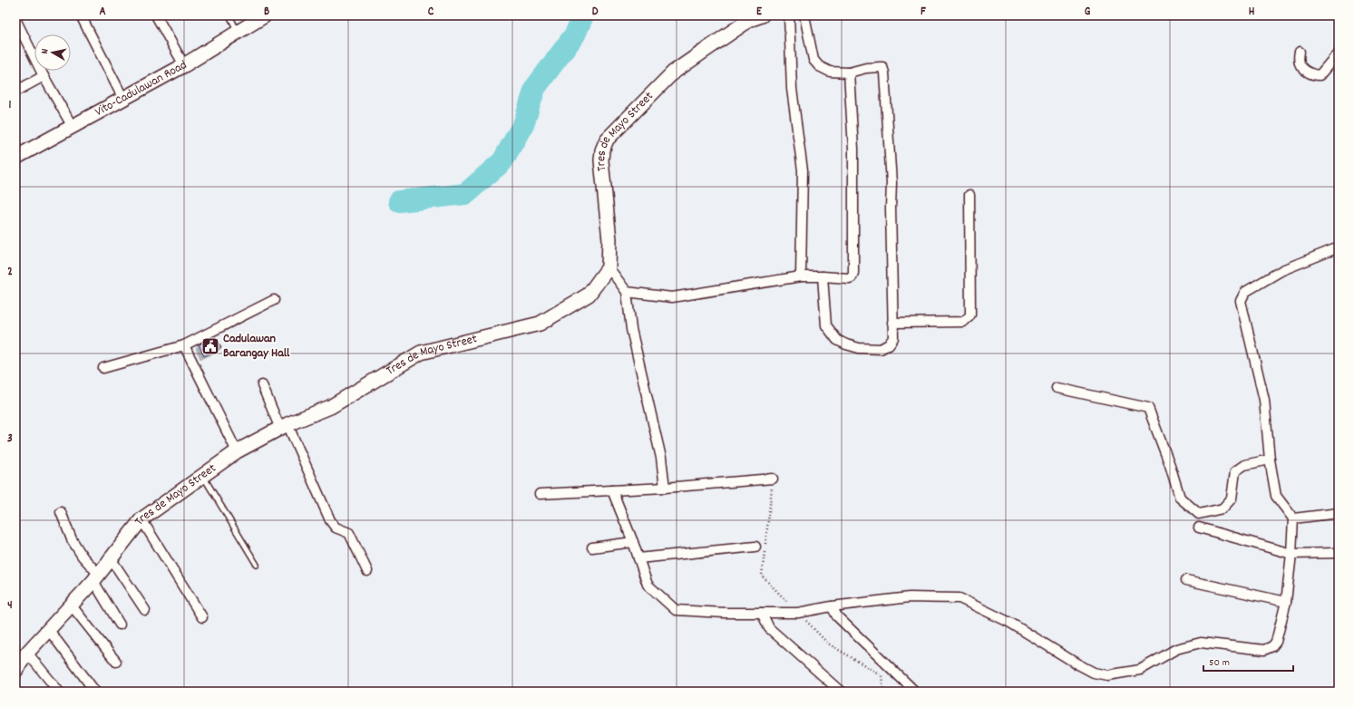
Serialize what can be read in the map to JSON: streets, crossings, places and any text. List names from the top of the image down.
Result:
{
  "streets": {
    "street": ["Vito-Cadulawan Road", "Tres de Mayo Street"]
  },
  "places": {
    "public building": ["Cadulawan Barangay Hall"]
  },
  "scale_bar": "50 m",
  "north": "left",
  "grid": {
    "columns": [
      "A",
      "B",
      "C",
      "D",
      "E",
      "F",
      "G",
      "H"
    ],
    "rows": [
      "1",
      "2",
      "3",
      "4"
    ]
  }
}
